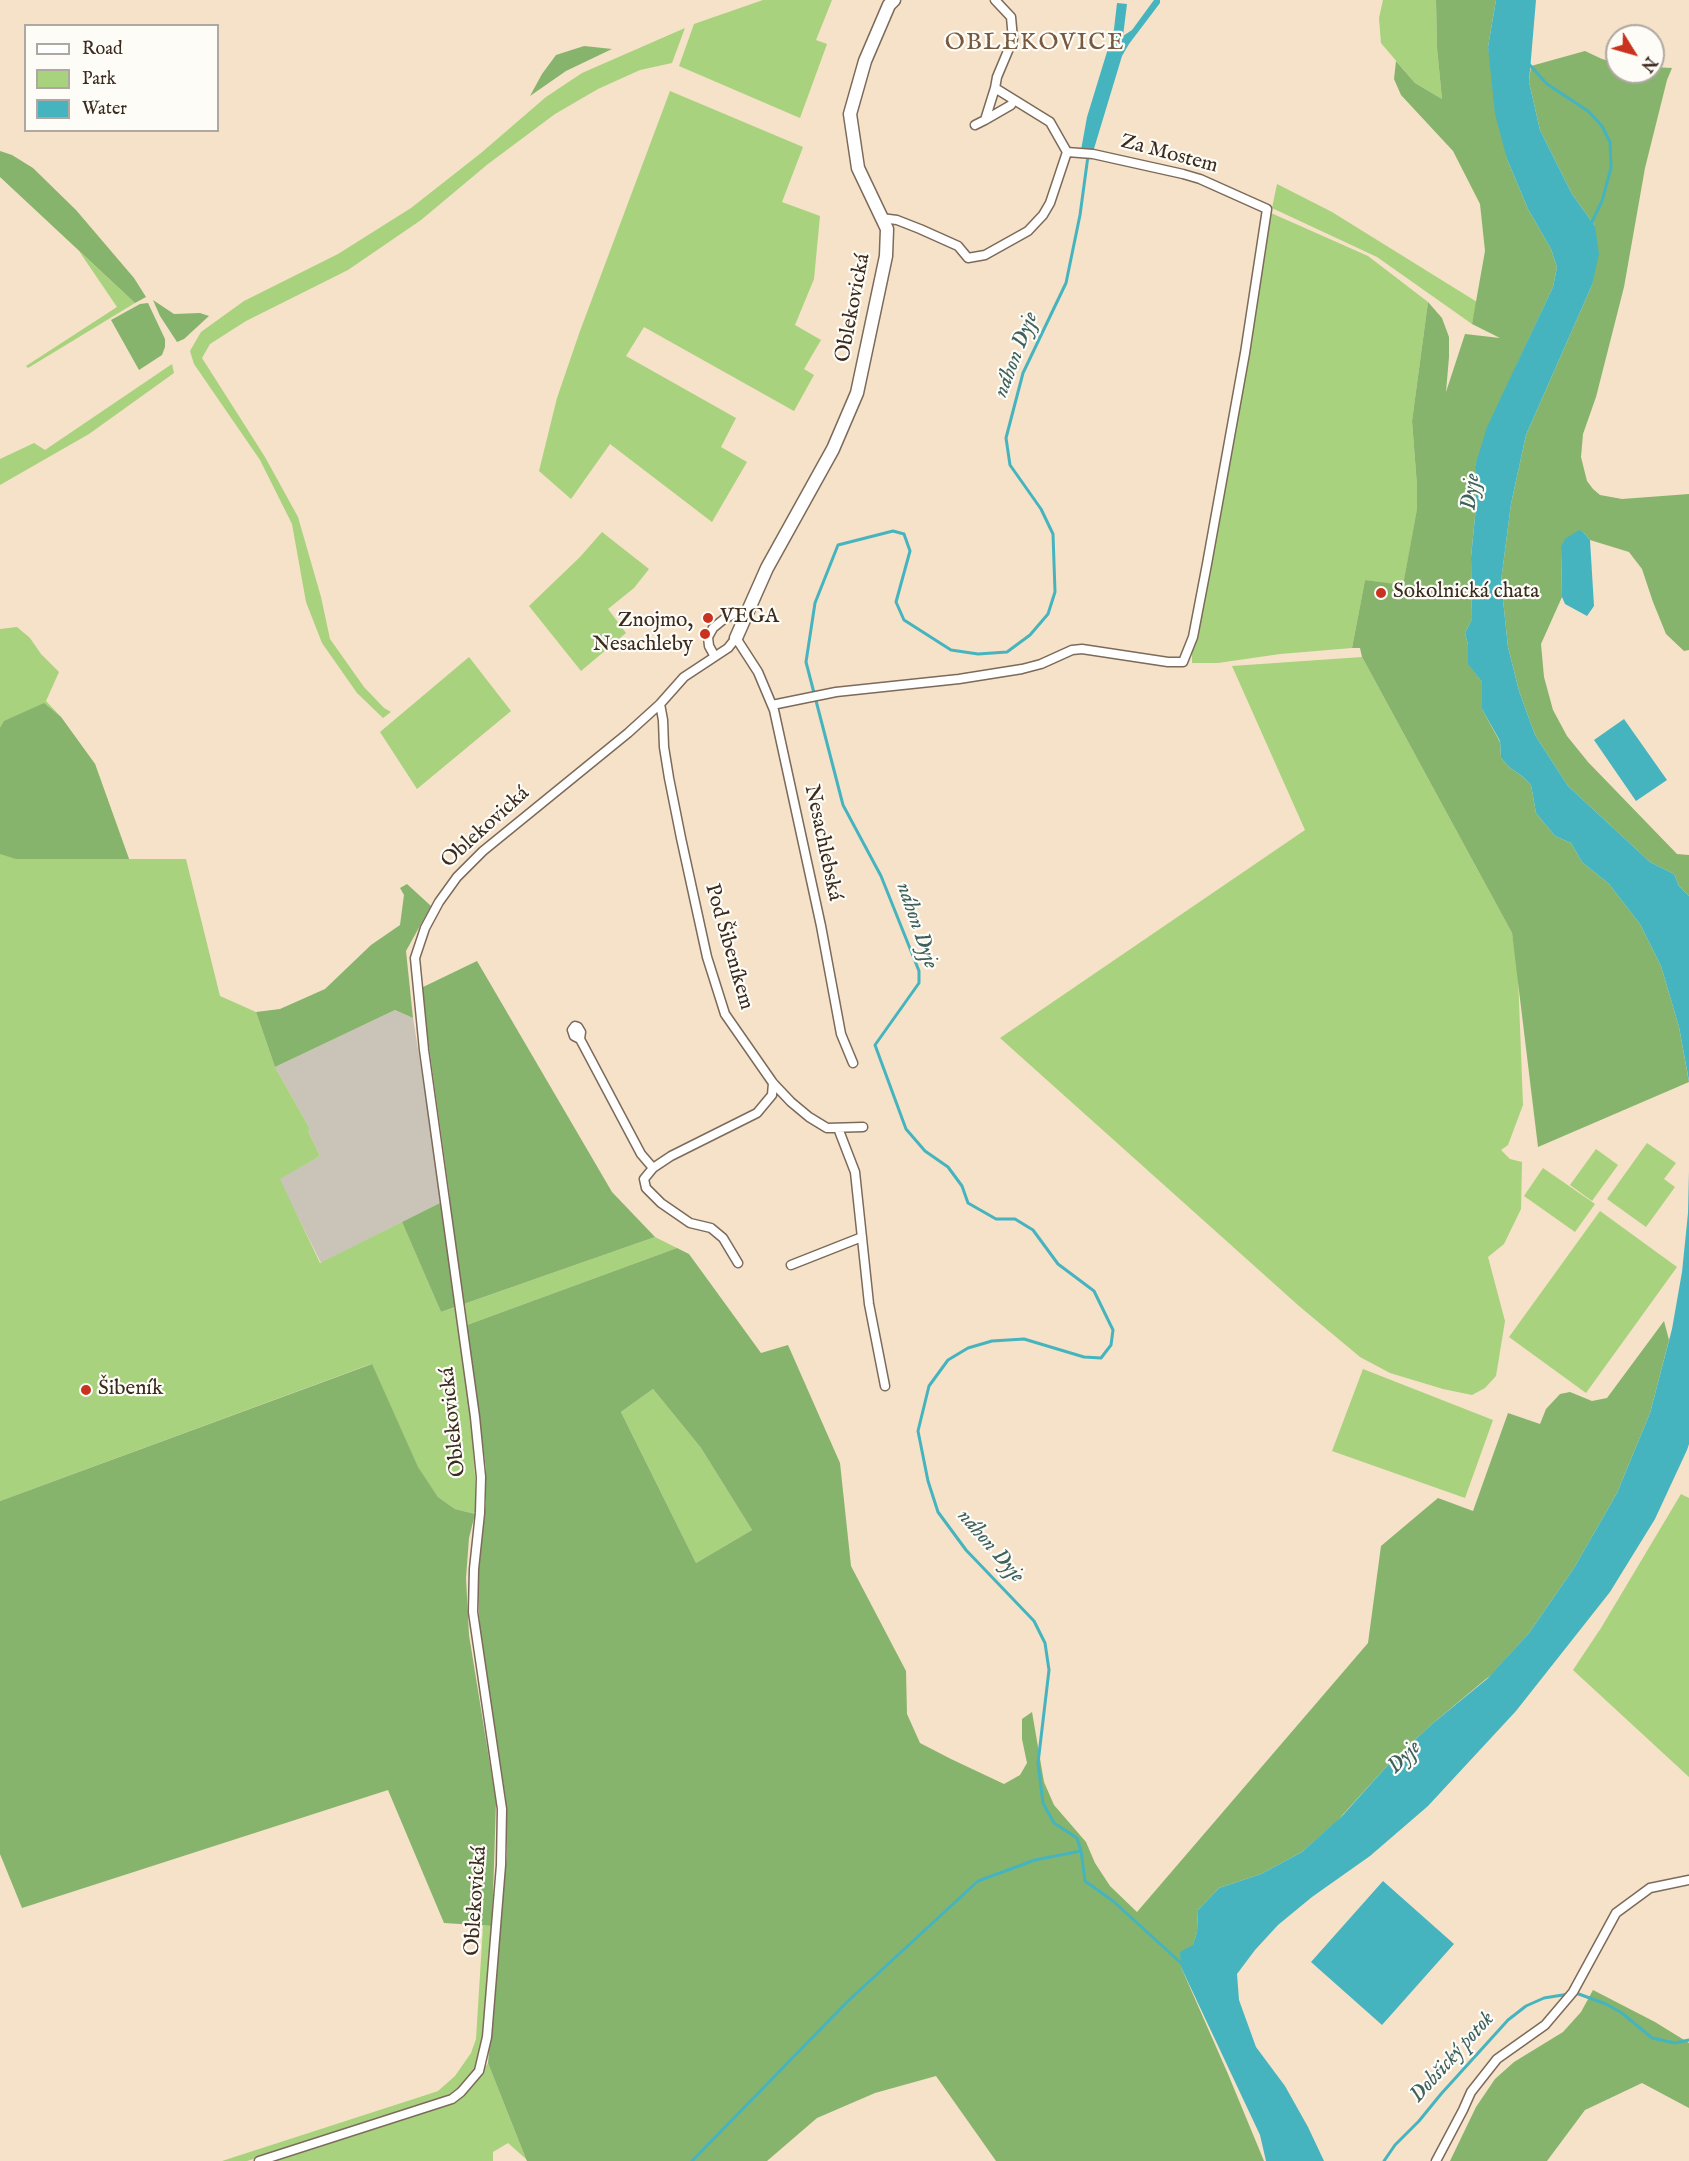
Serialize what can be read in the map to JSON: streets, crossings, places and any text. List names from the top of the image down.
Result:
{
  "streets": {
    "street": [
      "Za Mostem",
      "Oblekovická",
      "Nesachlebská",
      "Pod Šibeníkem"
    ]
  },
  "crossings": [
    ["Za Mostem", "Nesachlebská"],
    ["Oblekovická", "Nesachlebská"],
    ["Oblekovická", "Pod Šibeníkem"]
  ],
  "districts": ["OBLEKOVICE"],
  "water": ["náhon Dyje", "Dyje", "Dobšický potok"],
  "places": [
    "Sokolnická chata",
    "VEGA",
    "Znojmo, Nesachleby",
    "Šibeník"
  ],
  "legend": ["Road", "Park", "Water"],
  "north": "bottom right"
}
